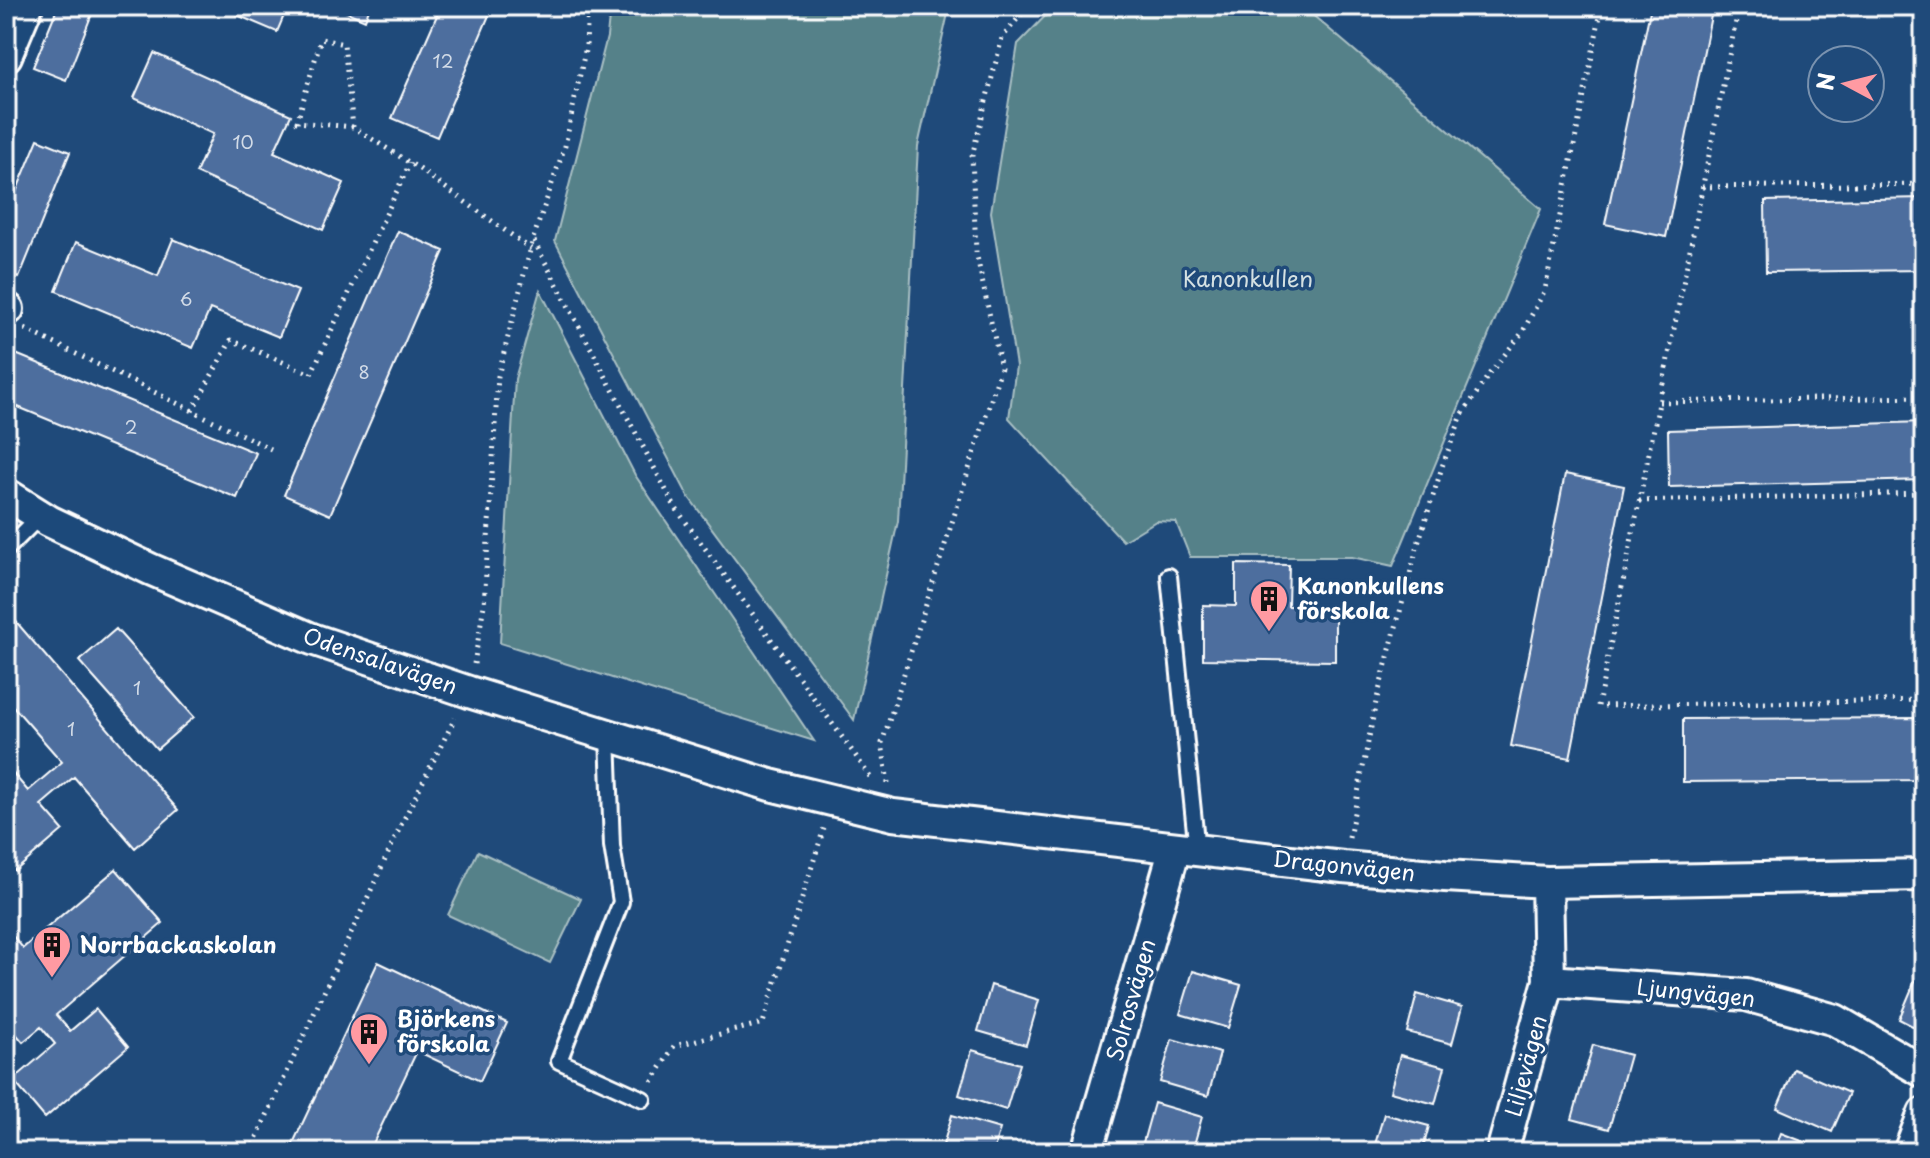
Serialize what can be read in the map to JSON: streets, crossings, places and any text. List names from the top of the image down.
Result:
{
  "streets": {
    "street": [
      "Odensalavägen",
      "Dragonvägen",
      "Ljungvägen",
      "Solrosvägen",
      "Liljevägen"
    ]
  },
  "crossings": [
    ["Odensalavägen", "Dragonvägen"],
    ["Dragonvägen", "Solrosvägen"],
    ["Ljungvägen", "Liljevägen"]
  ],
  "parks": ["Kanonkullen"],
  "places": {
    "building": ["Kanonkullens förskola", "Norrbackaskolan", "Björkens förskola"]
  },
  "house_numbers": [
    "12",
    "10",
    "6",
    "8",
    "2",
    "1",
    "1"
  ],
  "north": "left"
}
